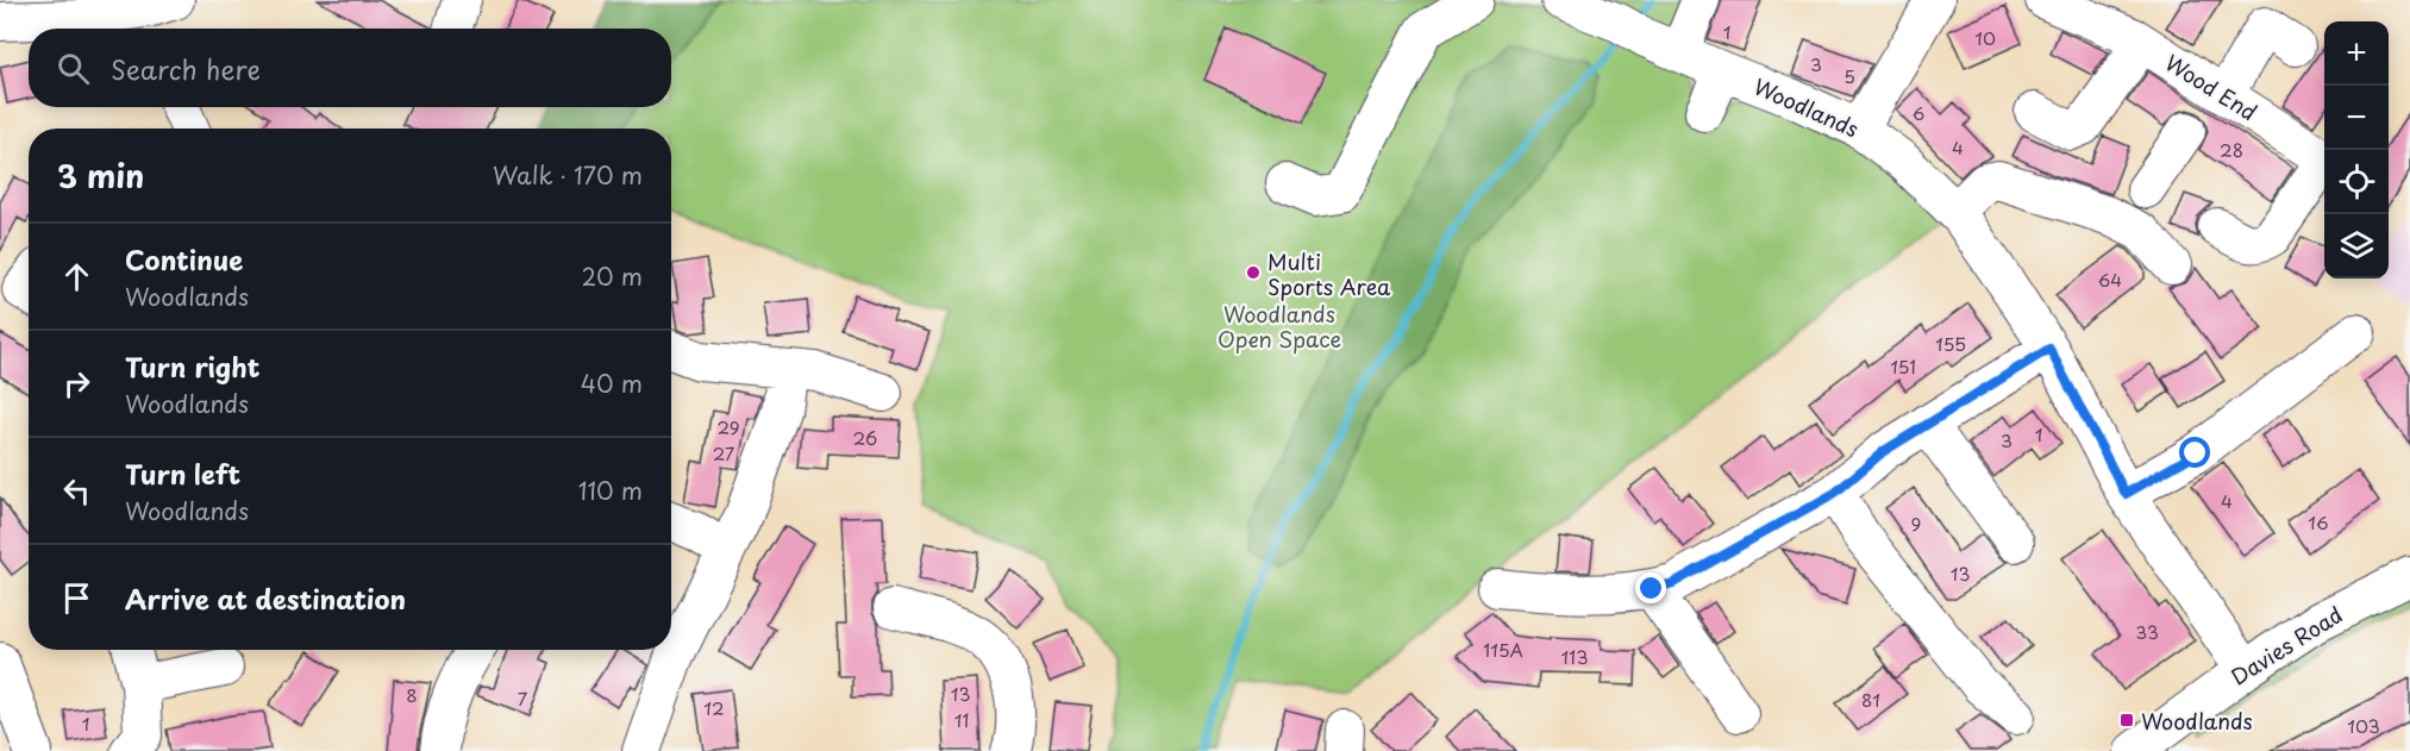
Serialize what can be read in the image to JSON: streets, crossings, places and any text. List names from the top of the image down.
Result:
{
  "streets": {
    "street": ["Wood End", "Woodlands", "Davies Road"]
  },
  "crossings": [
    ["Woodlands", "Davies Road"]
  ],
  "parks": ["Woodlands Open Space"],
  "places": {
    "other": ["Multi Sports Area"],
    "transit": ["Woodlands"]
  },
  "house_numbers": [
    "1",
    "10",
    "3",
    "5",
    "6",
    "4",
    "28",
    "64",
    "155",
    "151",
    "29",
    "1",
    "26",
    "3",
    "27",
    "4",
    "16",
    "9",
    "13",
    "33",
    "115A",
    "113",
    "13",
    "8",
    "7",
    "81",
    "12",
    "11",
    "1",
    "103"
  ],
  "page": {
    "map_buttons": ["+", "−"],
    "search": "Search here",
    "heading": ["3 min", "Walk · 170 m"],
    "list": [
      ["Continue", "Woodlands", "20 m"],
      ["Turn right", "Woodlands", "40 m"],
      ["Turn left", "Woodlands", "110 m"],
      "Arrive at destination"
    ]
  }
}
